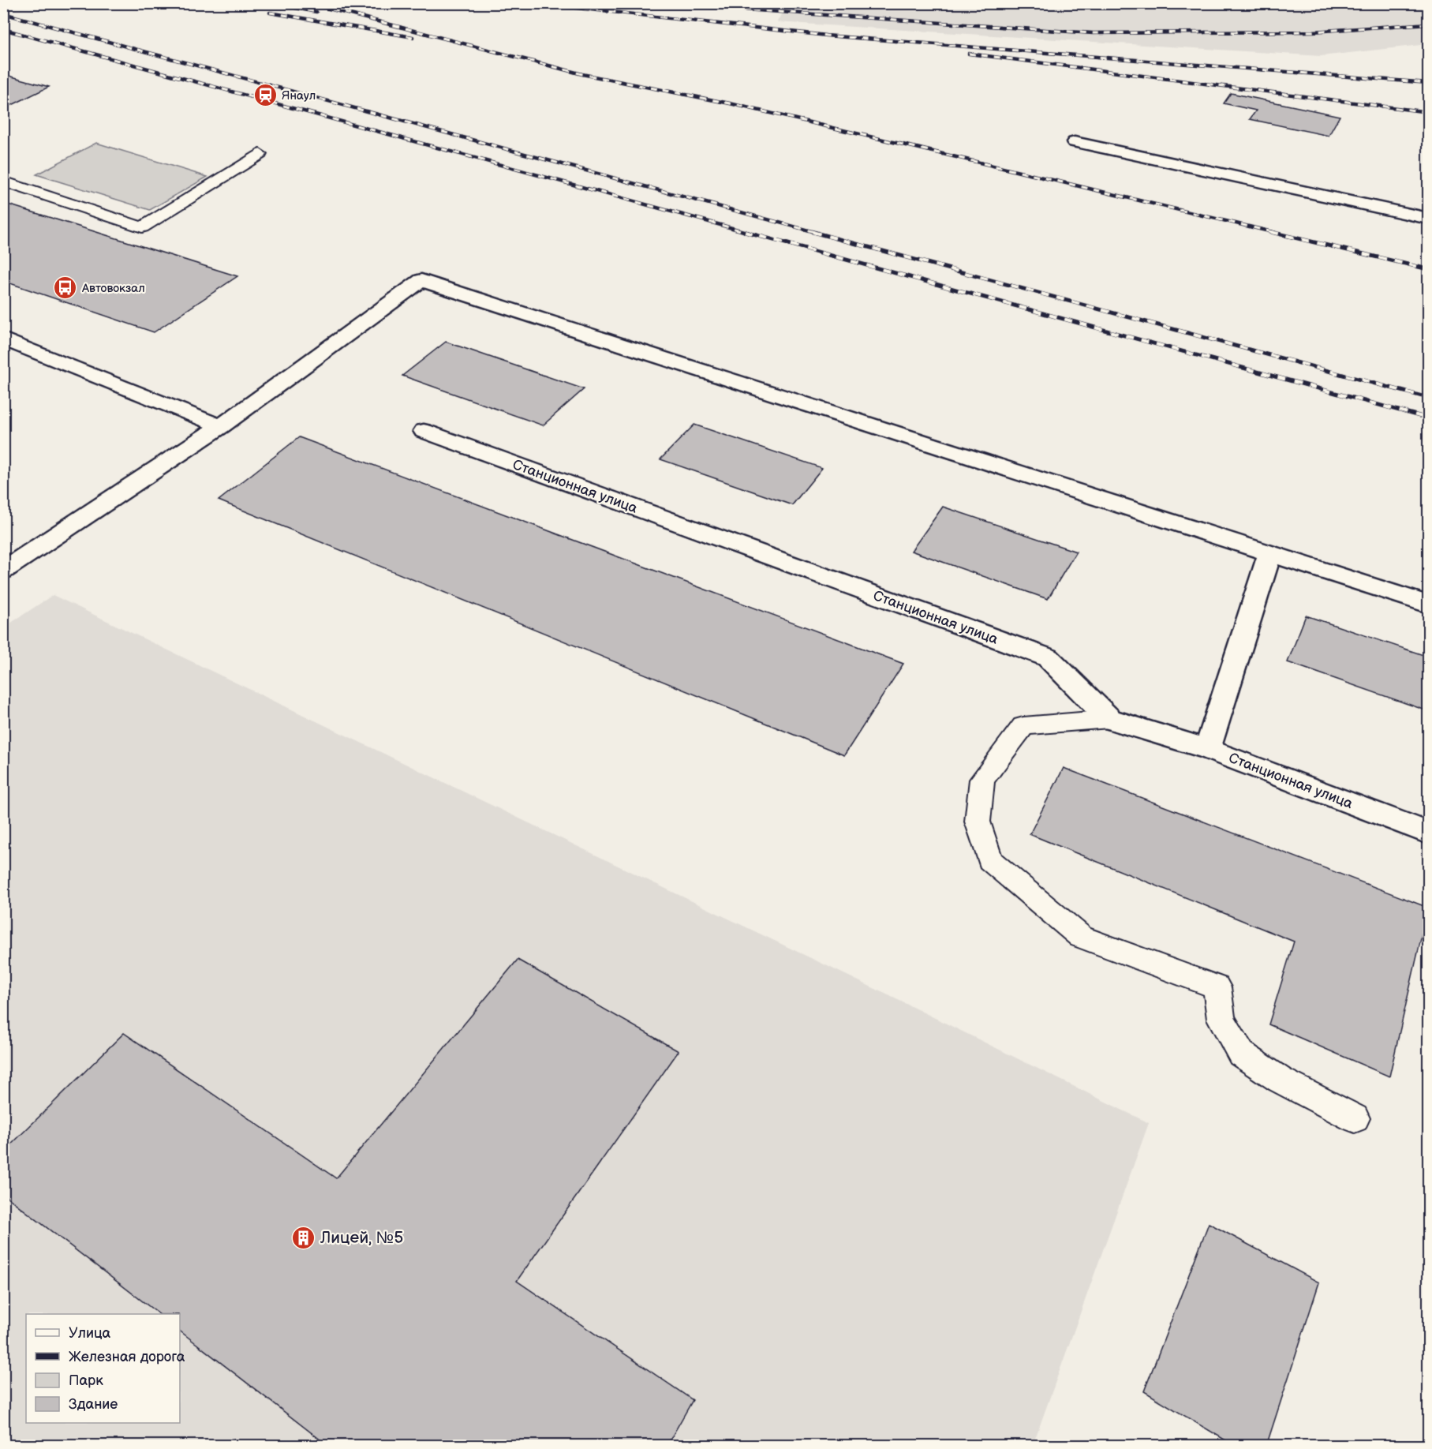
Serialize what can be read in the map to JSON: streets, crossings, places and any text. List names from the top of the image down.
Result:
{
  "streets": {
    "street": ["Станционная улица"]
  },
  "places": {
    "station": ["Янаул"],
    "bus stop": ["Автовокзал"],
    "building": ["Лицей, №5"]
  },
  "legend": [
    "Улица",
    "Железная дорога",
    "Парк",
    "Здание"
  ]
}
